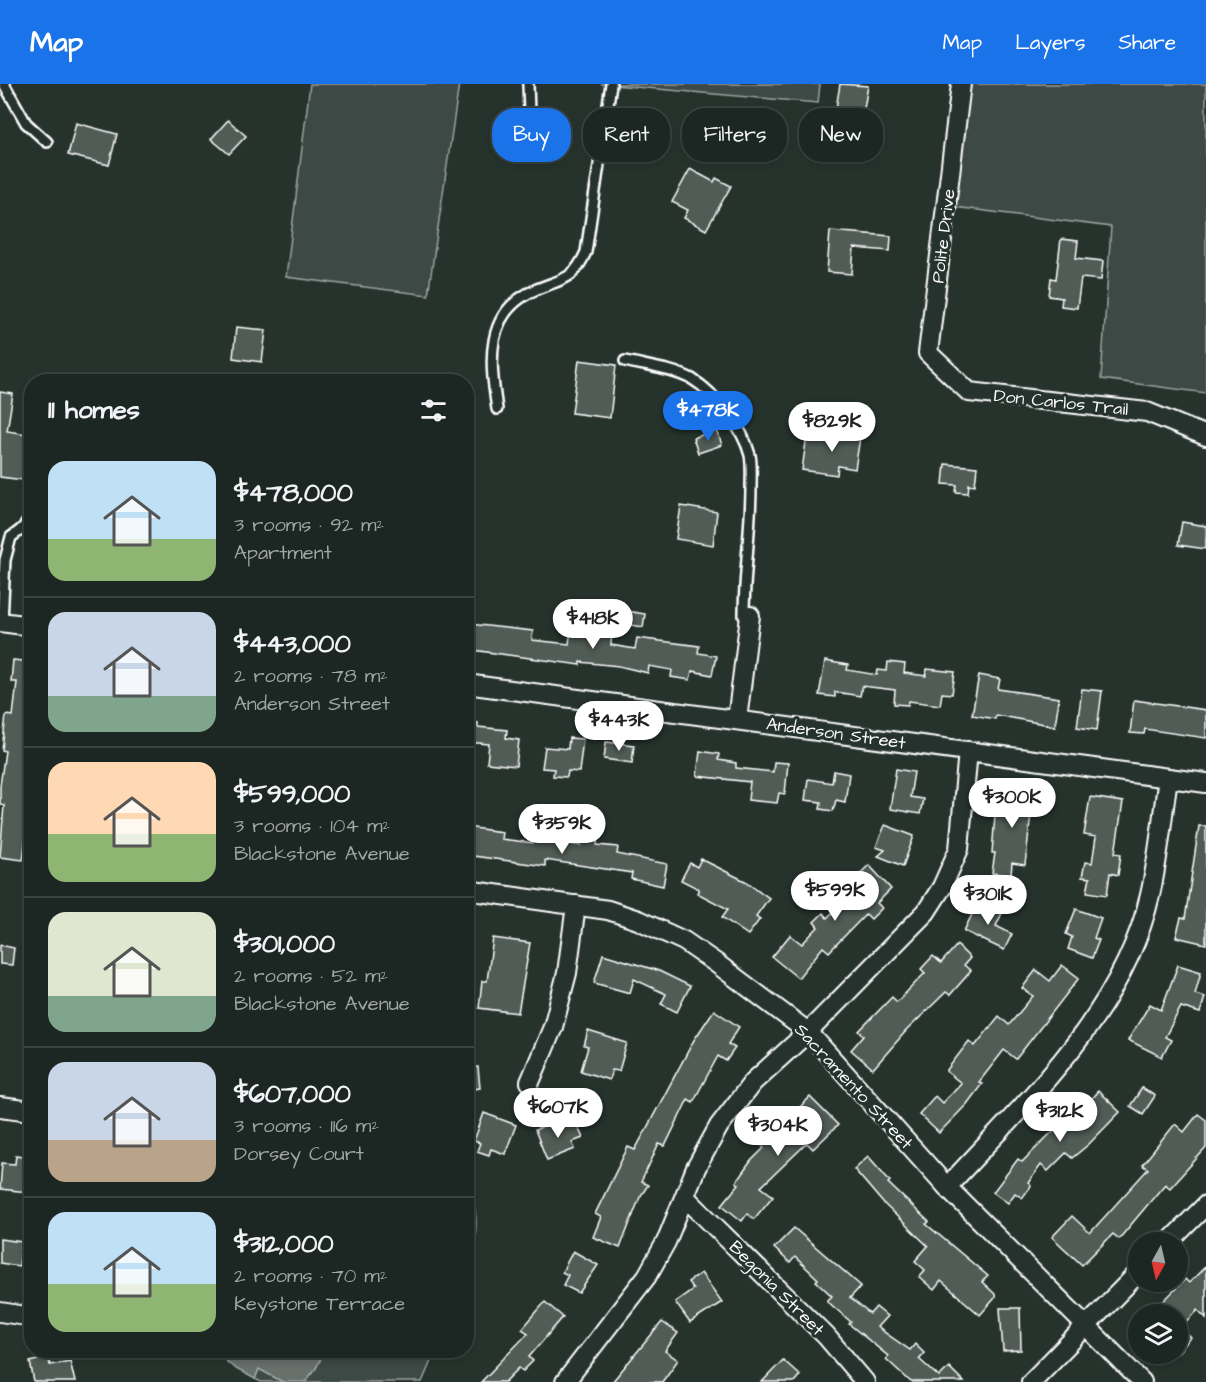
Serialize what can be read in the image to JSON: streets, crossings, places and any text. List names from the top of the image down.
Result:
{
  "streets": {
    "street": [
      "Polite Drive",
      "Don Carlos Trail",
      "Anderson Street",
      "Sacramento Street",
      "Begonia Street"
    ]
  },
  "crossings": [
    ["Polite Drive", "Don Carlos Trail"]
  ],
  "north": "bottom",
  "page": {
    "header": "Map",
    "nav": ["Map", "Layers", "Share"],
    "chip": [
      "Buy",
      "Rent",
      "Filters",
      "New"
    ],
    "heading": "11 homes",
    "price": [
      "$478K",
      "$829K",
      "$418K",
      "$443K",
      "$300K",
      "$359K",
      "$599K",
      "$301K",
      "$607K",
      "$312K",
      "$304K"
    ],
    "list": [
      {
        "name": "$478,000",
        "note": "3 rooms · 92 m² · Apartment"
      },
      {
        "name": "$443,000",
        "note": "2 rooms · 78 m² · Anderson Street"
      },
      {
        "name": "$599,000",
        "note": "3 rooms · 104 m² · Blackstone Avenue"
      },
      {
        "name": "$301,000",
        "note": "2 rooms · 52 m² · Blackstone Avenue"
      },
      {
        "name": "$607,000",
        "note": "3 rooms · 116 m² · Dorsey Court"
      },
      {
        "name": "$312,000",
        "note": "2 rooms · 70 m² · Keystone Terrace"
      }
    ]
  }
}
